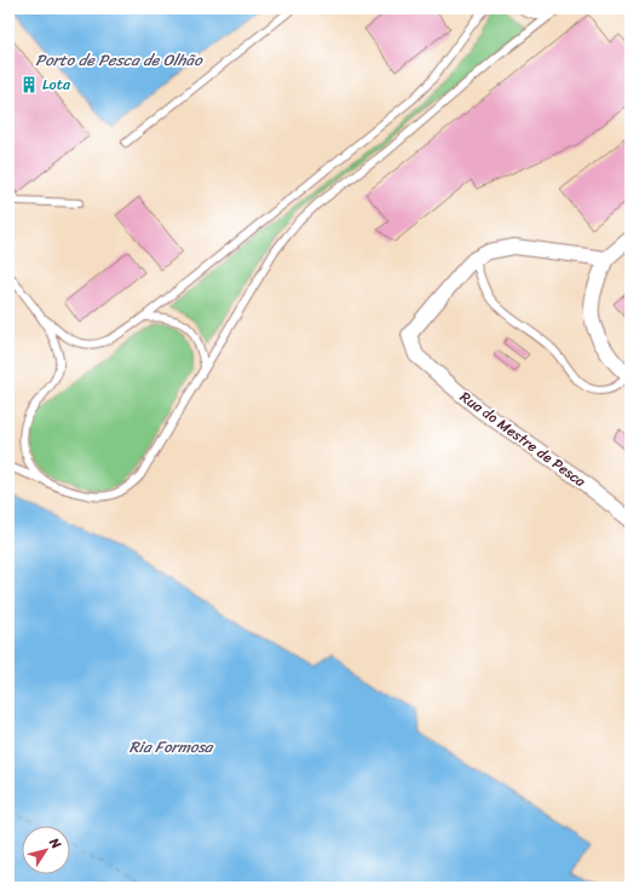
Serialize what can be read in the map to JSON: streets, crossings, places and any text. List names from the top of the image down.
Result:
{
  "streets": {
    "street": ["Rua do Mestre de Pesca"]
  },
  "water": ["Porto de Pesca de Olhão", "Ria Formosa"],
  "places": {
    "building": ["Lota"]
  },
  "north": "top right"
}
